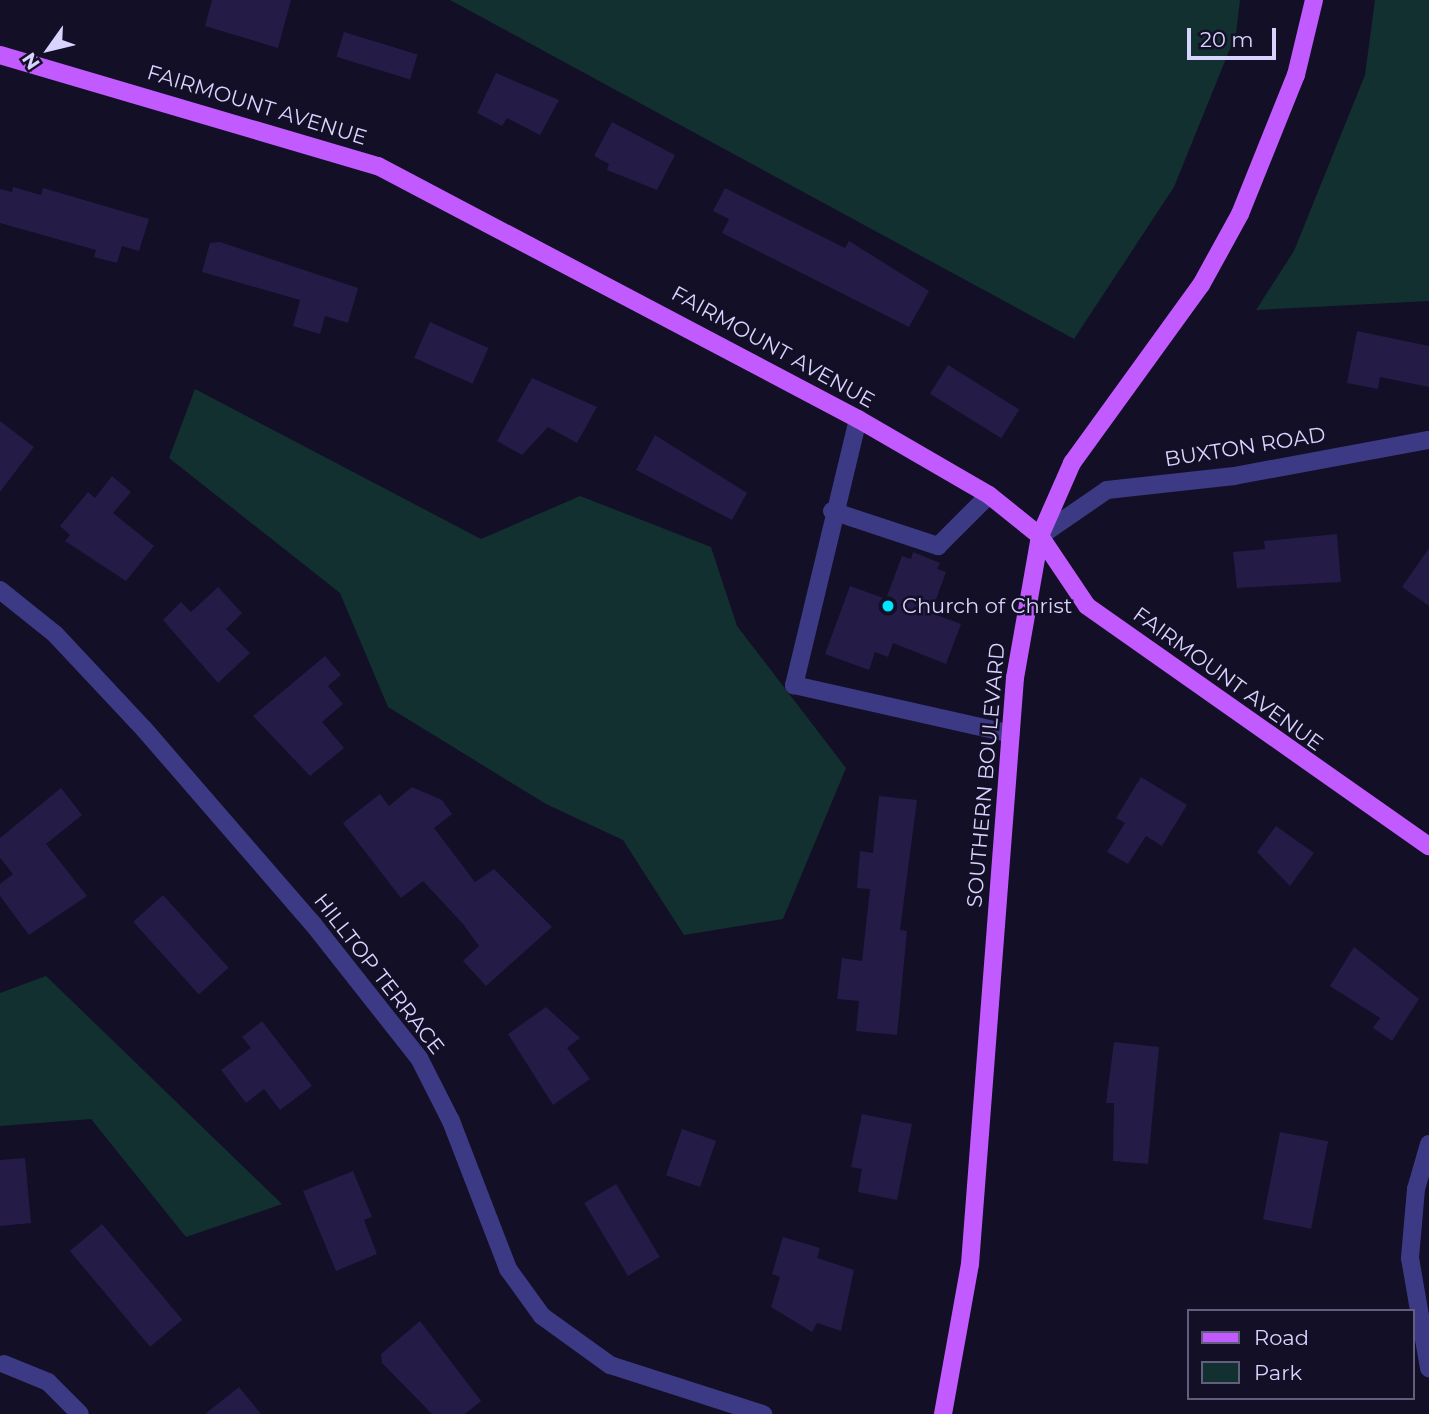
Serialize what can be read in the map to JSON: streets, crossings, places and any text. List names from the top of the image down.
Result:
{
  "streets": {
    "main road": ["FAIRMOUNT AVENUE", "SOUTHERN BOULEVARD"],
    "street": ["BUXTON ROAD", "HILLTOP TERRACE"]
  },
  "crossings": [
    ["FAIRMOUNT AVENUE", "BUXTON ROAD"],
    ["FAIRMOUNT AVENUE", "SOUTHERN BOULEVARD"],
    ["BUXTON ROAD", "SOUTHERN BOULEVARD"]
  ],
  "places": ["Church of Christ"],
  "legend": ["Road", "Park"],
  "scale_bar": "20 m",
  "north": "bottom left"
}
